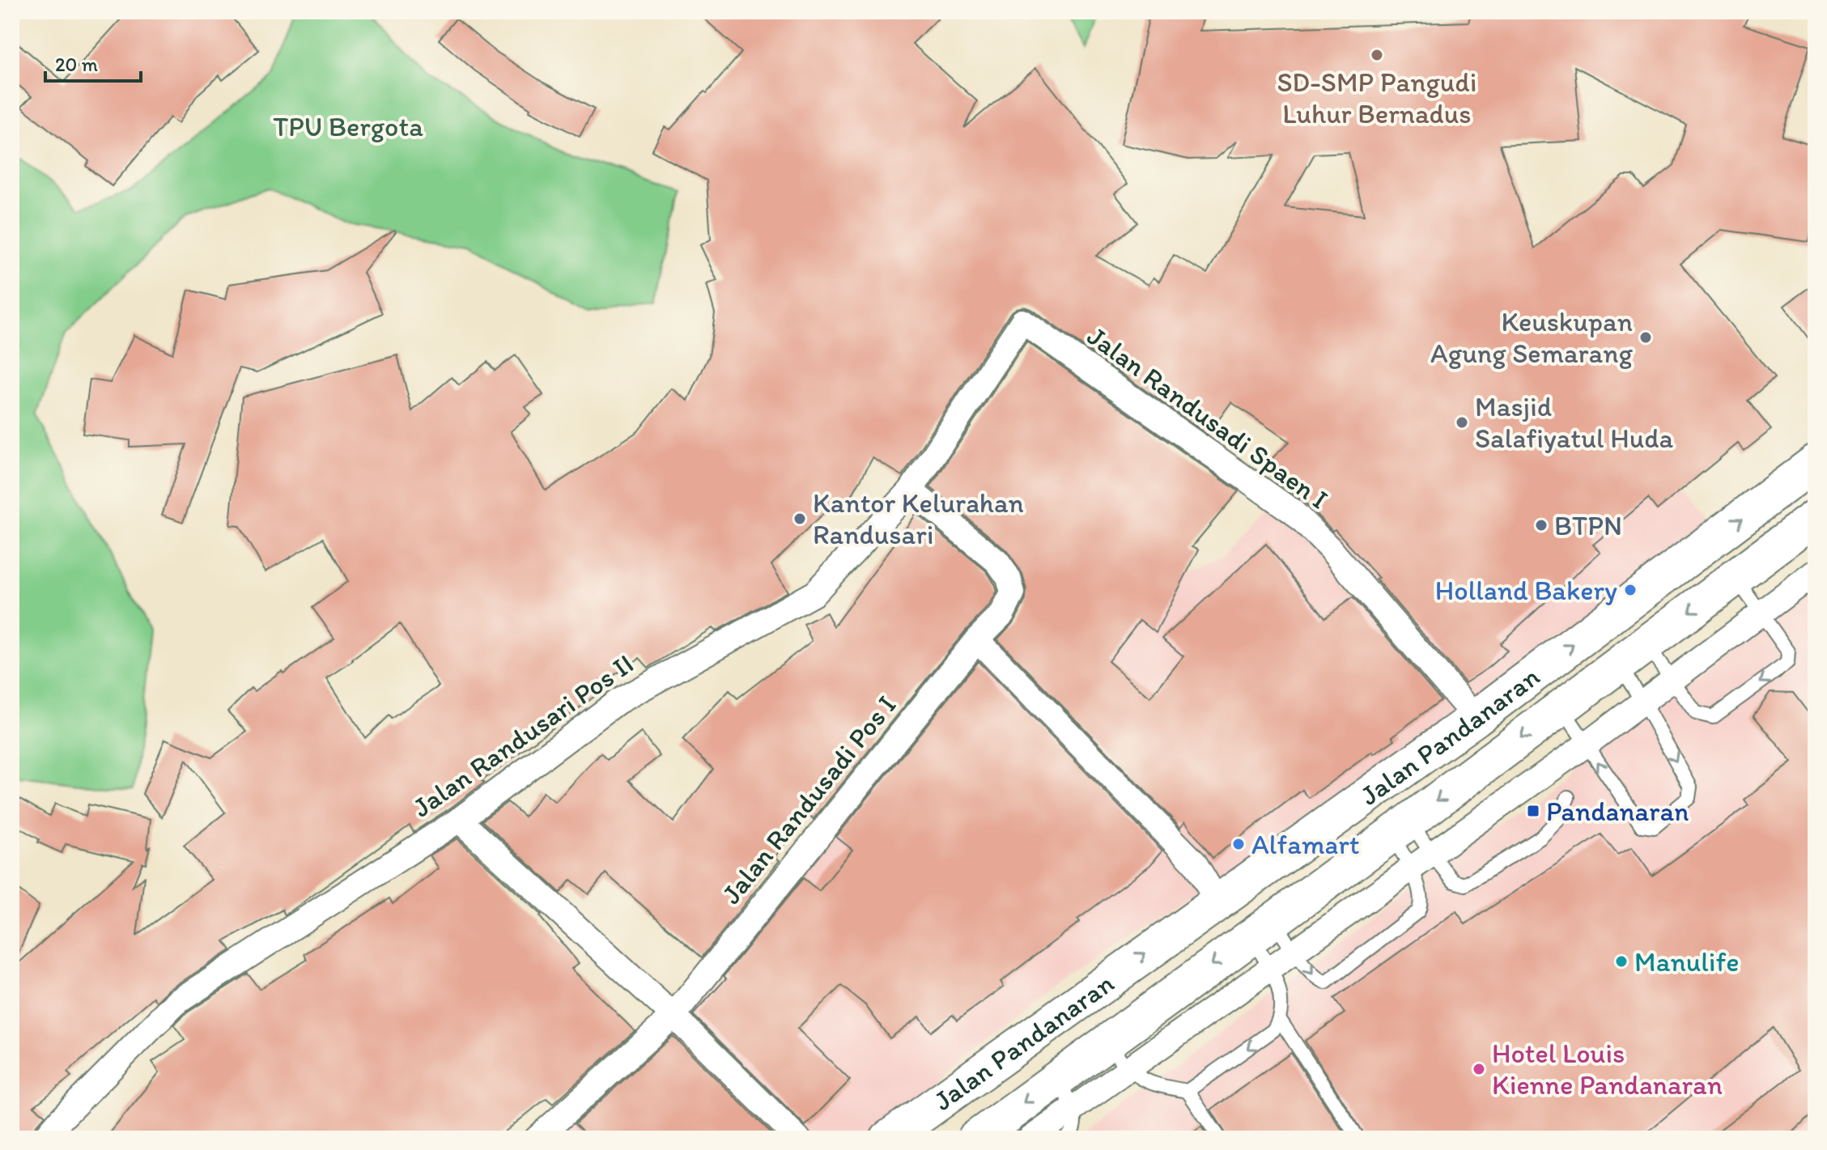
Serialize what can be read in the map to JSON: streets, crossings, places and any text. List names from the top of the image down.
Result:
{
  "streets": {
    "main road": ["Jalan Pandanaran"],
    "street": ["Jalan Randusadi Spaen I", "Jalan Randusari Pos II", "Jalan Randusadi Pos I"]
  },
  "crossings": [
    ["Jalan Randusadi Spaen I", "Jalan Randusari Pos II"],
    ["Jalan Randusadi Spaen I", "Jalan Pandanaran"],
    ["Jalan Randusari Pos II", "Jalan Randusadi Pos I"]
  ],
  "parks": ["TPU Bergota"],
  "places": {
    "other": [
      "SD-SMP Pangudi Luhur Bernadus",
      "Keuskupan Agung Semarang",
      "Masjid Salafiyatul Huda",
      "Kantor Kelurahan Randusari",
      "BTPN",
      "Holland Bakery",
      "Alfamart",
      "Manulife",
      "Hotel Louis Kienne Pandanaran"
    ],
    "transit": ["Pandanaran"]
  },
  "scale_bar": "20 m"
}
